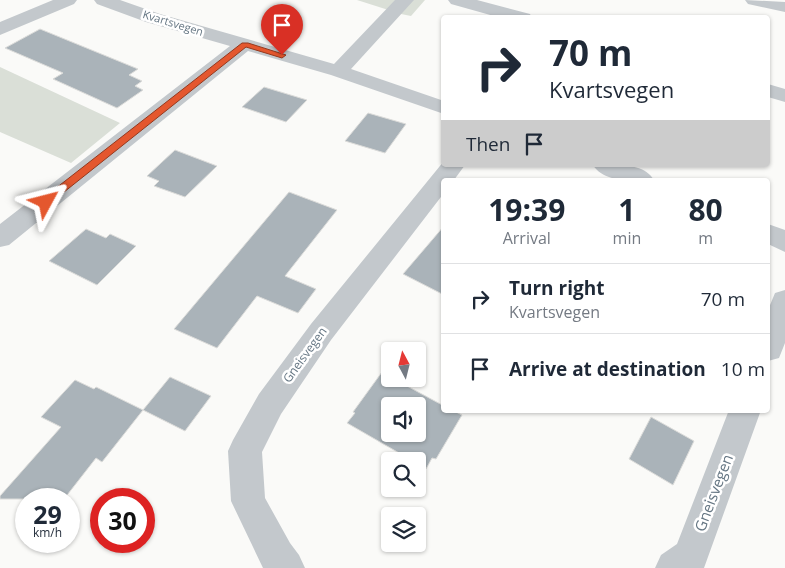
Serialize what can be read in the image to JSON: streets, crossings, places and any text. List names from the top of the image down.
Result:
{
  "streets": {
    "street": ["Kvartsvegen", "Gneisvegen"]
  },
  "north": "top",
  "page": {
    "turn": ["70 m", "Kvartsvegen"],
    "then": "Then",
    "eta": [
      "19:39",
      "Arrival",
      "1",
      "min",
      "80",
      "m"
    ],
    "list": [
      {
        "name": "Turn right",
        "note": "Kvartsvegen",
        "value": "70 m"
      },
      {
        "name": "Arrive at destination",
        "value": "10 m"
      }
    ],
    "speed": "29 km/h",
    "limit": "30"
  }
}
